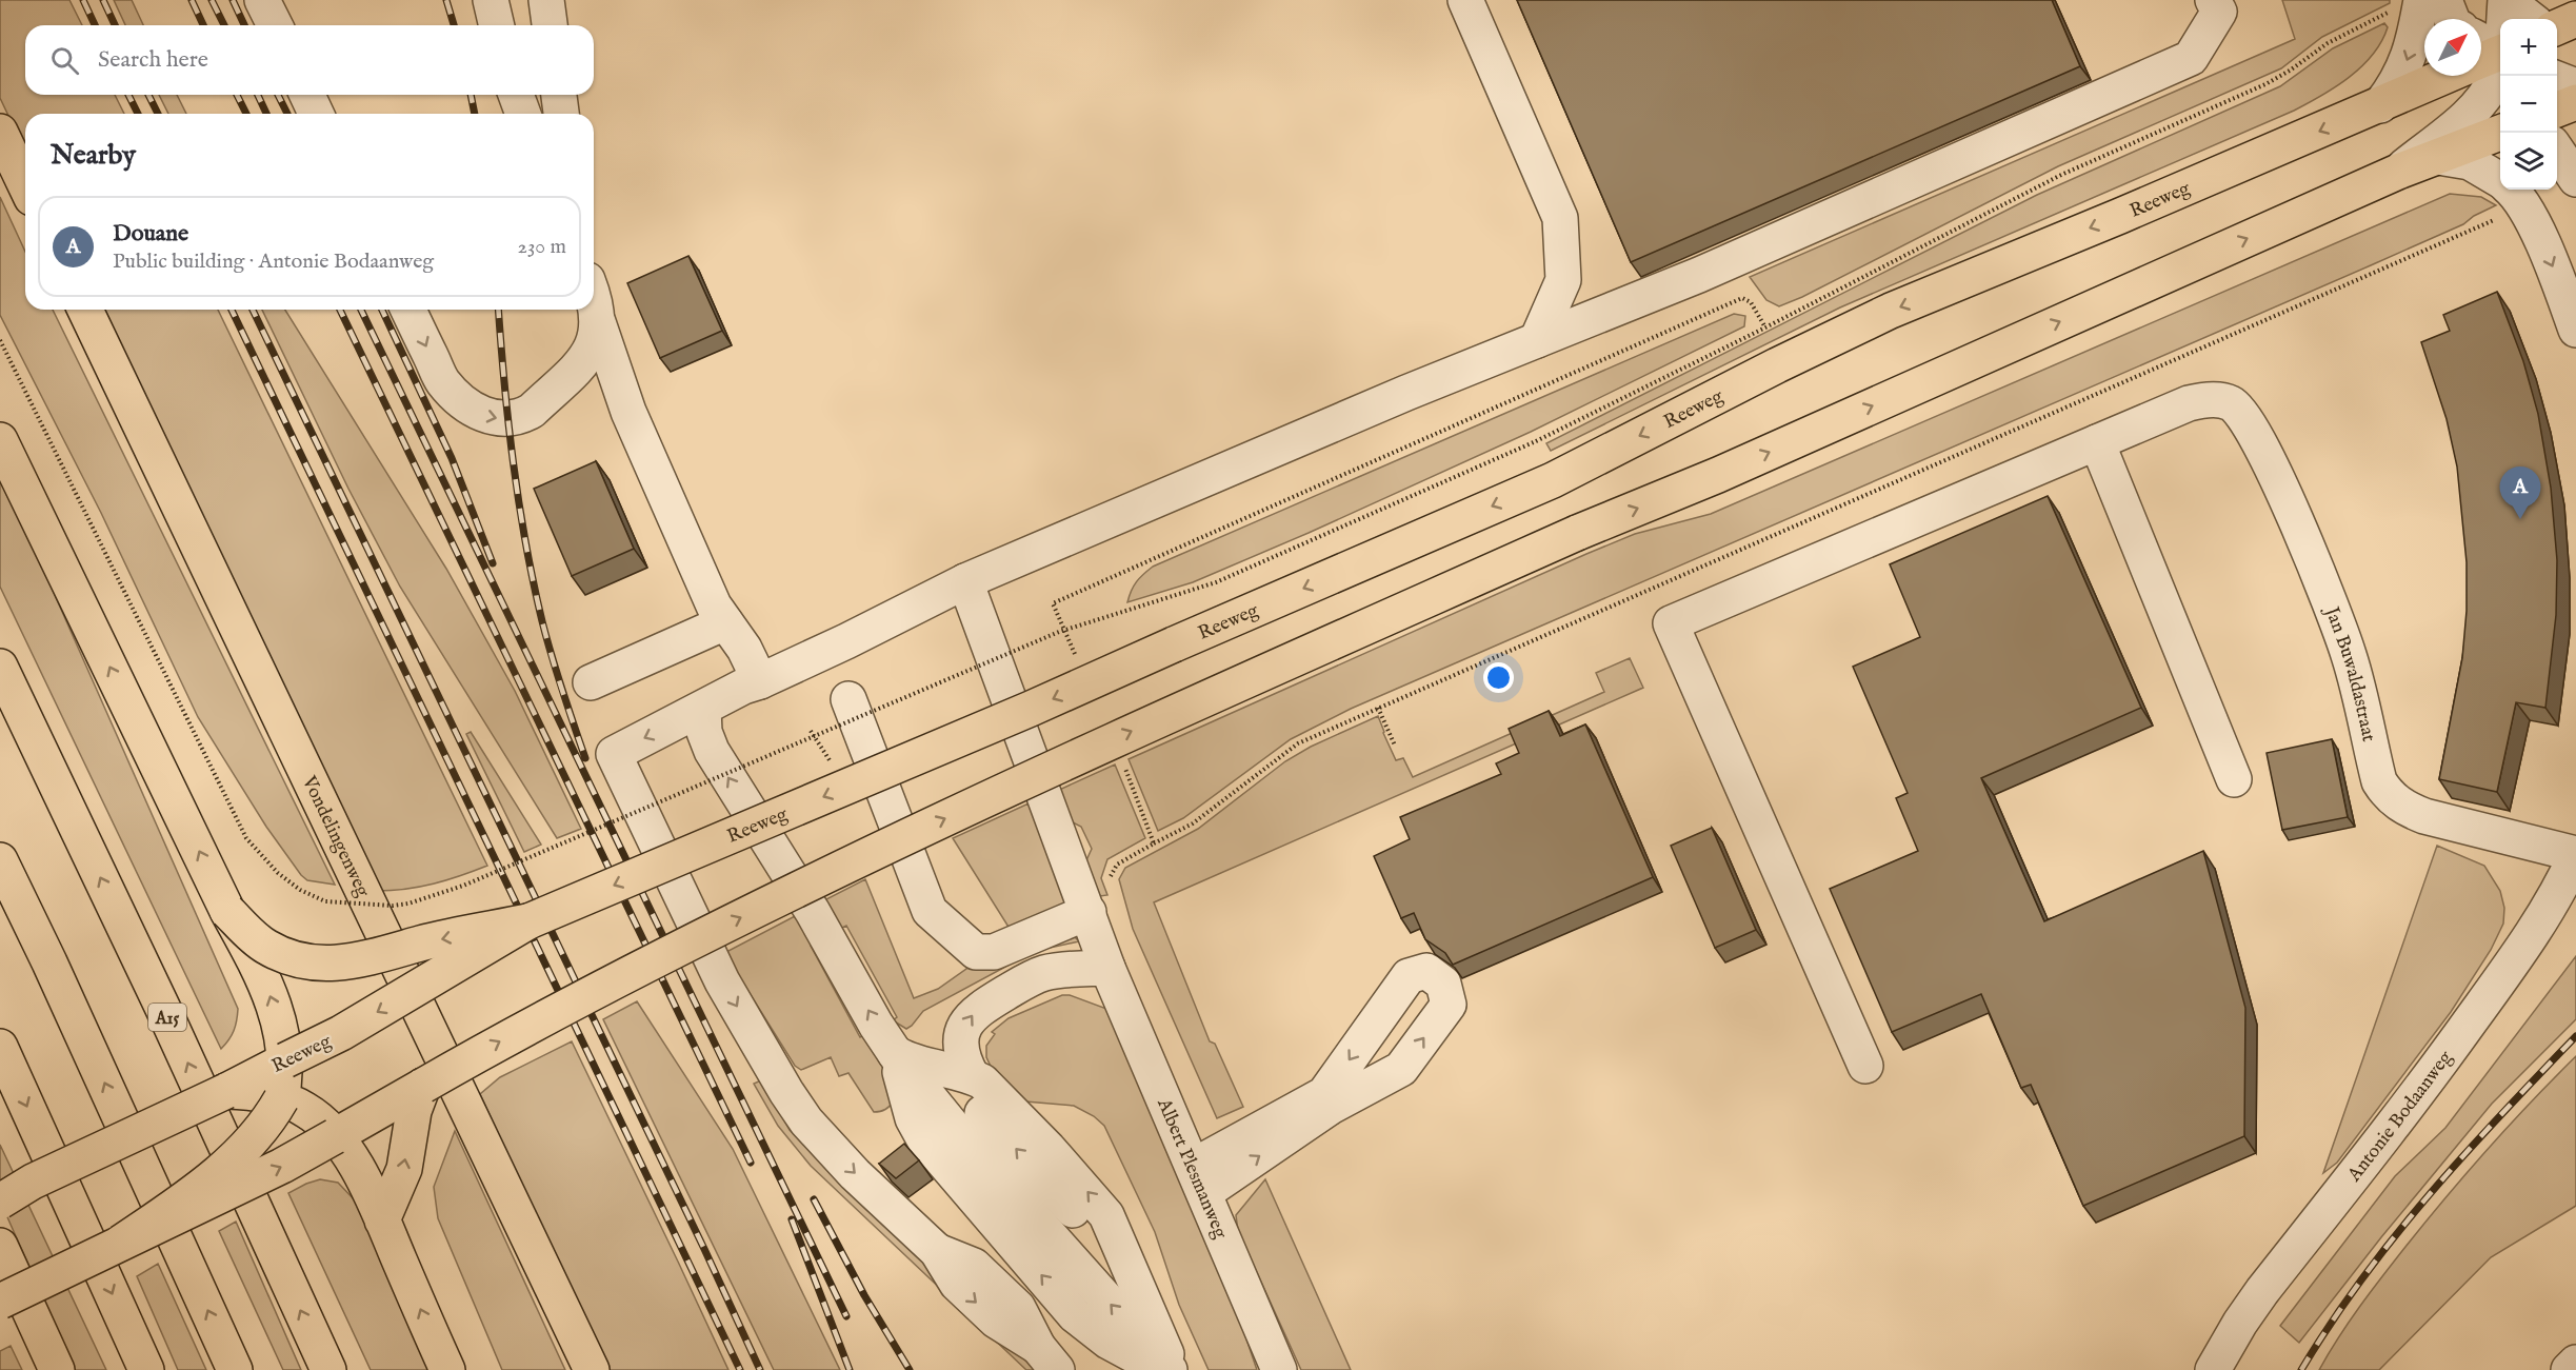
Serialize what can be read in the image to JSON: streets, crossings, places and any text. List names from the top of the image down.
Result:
{
  "streets": {
    "main road": ["Reeweg", "Vondelingenweg", "A15"],
    "street": ["Jan Buwaldastraat", "Antonie Bodaanweg", "Albert Plesmanweg"]
  },
  "crossings": [
    ["Jan Buwaldastraat", "Antonie Bodaanweg"]
  ],
  "north": "top right",
  "page": {
    "map_buttons": ["+", "−"],
    "search": "Search here",
    "heading": "Nearby",
    "list": [
      {
        "mark": "A",
        "name": "Douane",
        "note": "Public building · Antonie Bodaanweg",
        "value": "230 m"
      }
    ],
    "pins": "A"
  }
}
